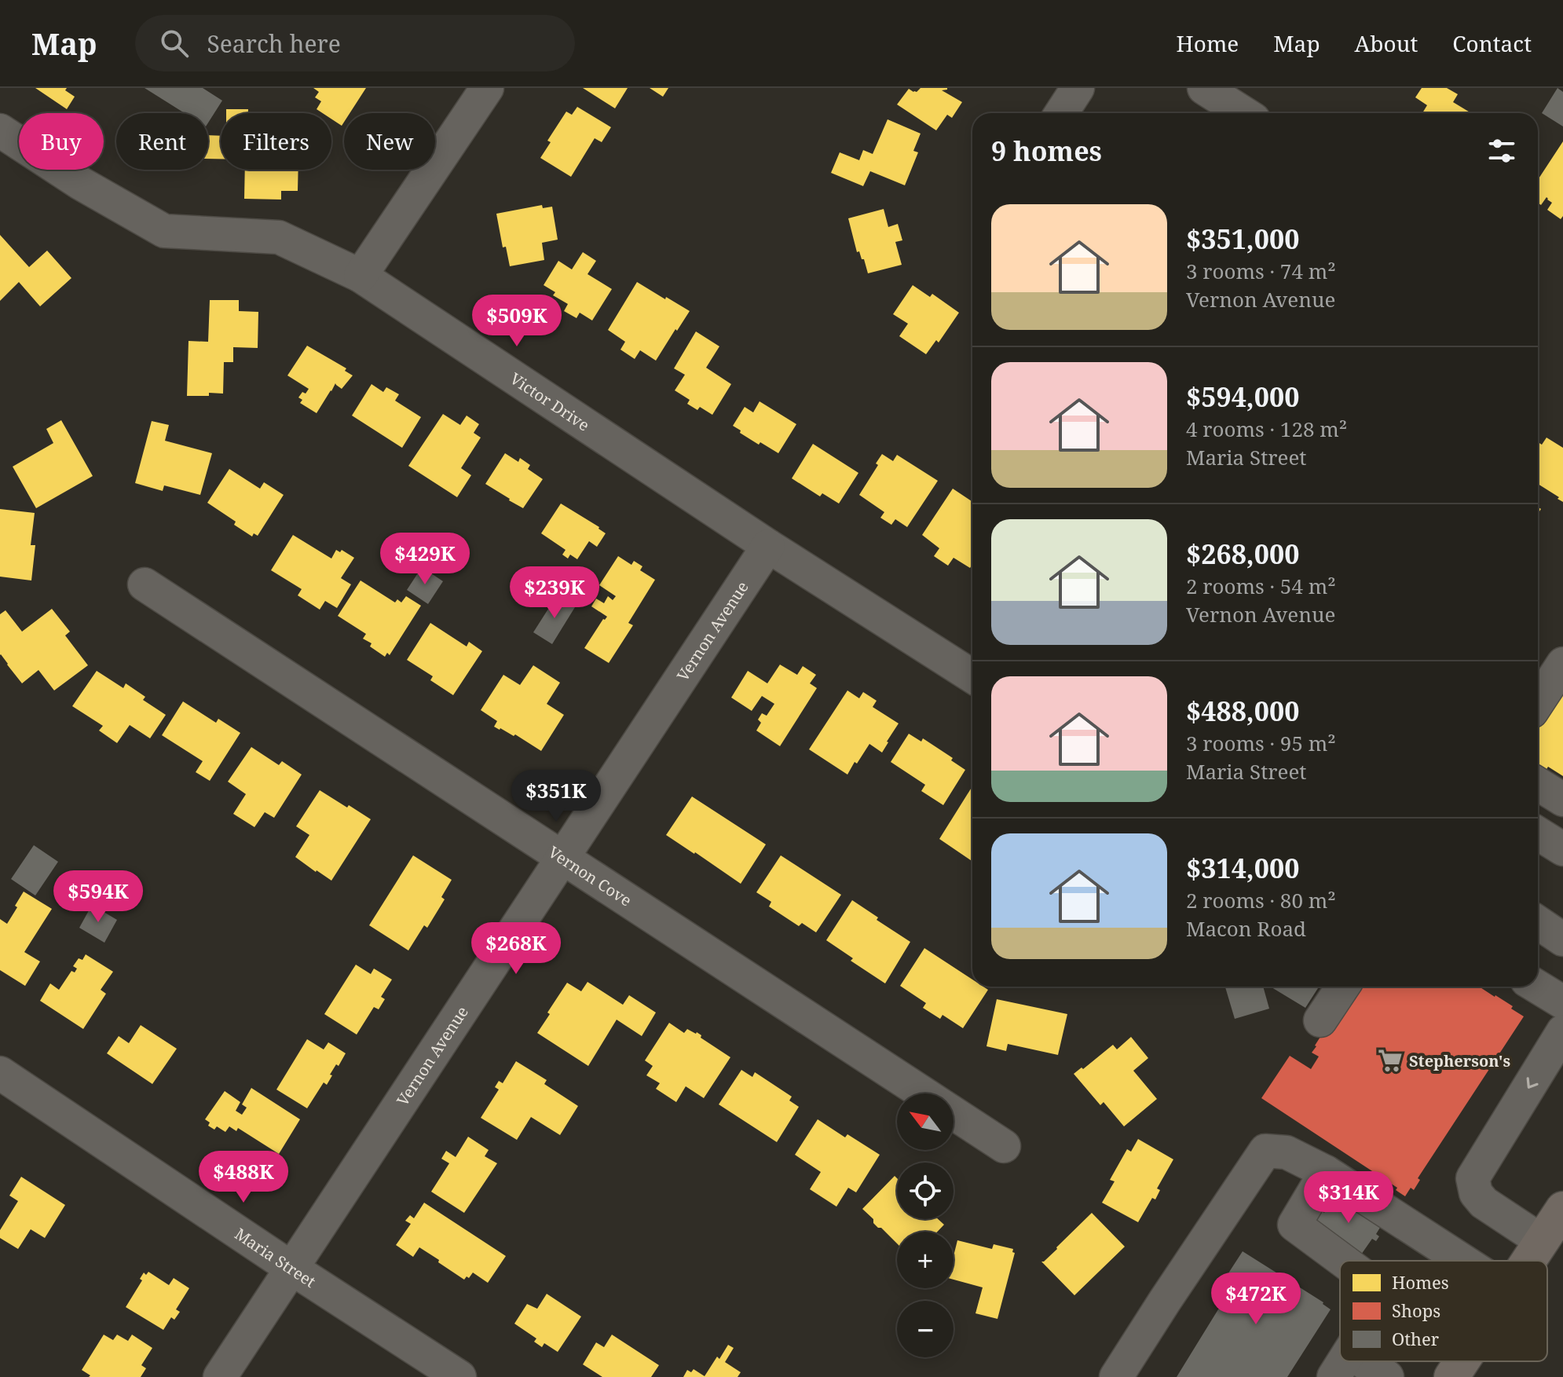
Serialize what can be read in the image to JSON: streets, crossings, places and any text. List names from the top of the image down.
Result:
{
  "streets": {
    "street": [
      "Victor Drive",
      "Vernon Avenue",
      "Vernon Cove",
      "Maria Street"
    ]
  },
  "crossings": [
    ["Victor Drive", "Vernon Avenue"],
    ["Vernon Avenue", "Vernon Cove"],
    ["Vernon Avenue", "Maria Street"]
  ],
  "places": {
    "supermarket": ["Stepherson's"]
  },
  "legend": ["Homes", "Shops", "Other"],
  "north": "top left",
  "page": {
    "header": "Map",
    "search": "Search here",
    "nav": [
      "Home",
      "Map",
      "About",
      "Contact"
    ],
    "chip": [
      "Buy",
      "Rent",
      "Filters",
      "New"
    ],
    "heading": "9 homes",
    "list": [
      {
        "name": "$351,000",
        "note": "3 rooms · 74 m² · Vernon Avenue"
      },
      {
        "name": "$594,000",
        "note": "4 rooms · 128 m² · Maria Street"
      },
      {
        "name": "$268,000",
        "note": "2 rooms · 54 m² · Vernon Avenue"
      },
      {
        "name": "$488,000",
        "note": "3 rooms · 95 m² · Maria Street"
      },
      {
        "name": "$314,000",
        "note": "2 rooms · 80 m² · Macon Road"
      }
    ],
    "price": [
      "$509K",
      "$429K",
      "$239K",
      "$351K",
      "$594K",
      "$268K",
      "$488K",
      "$314K",
      "$472K"
    ],
    "map_buttons": ["+", "−"]
  }
}
